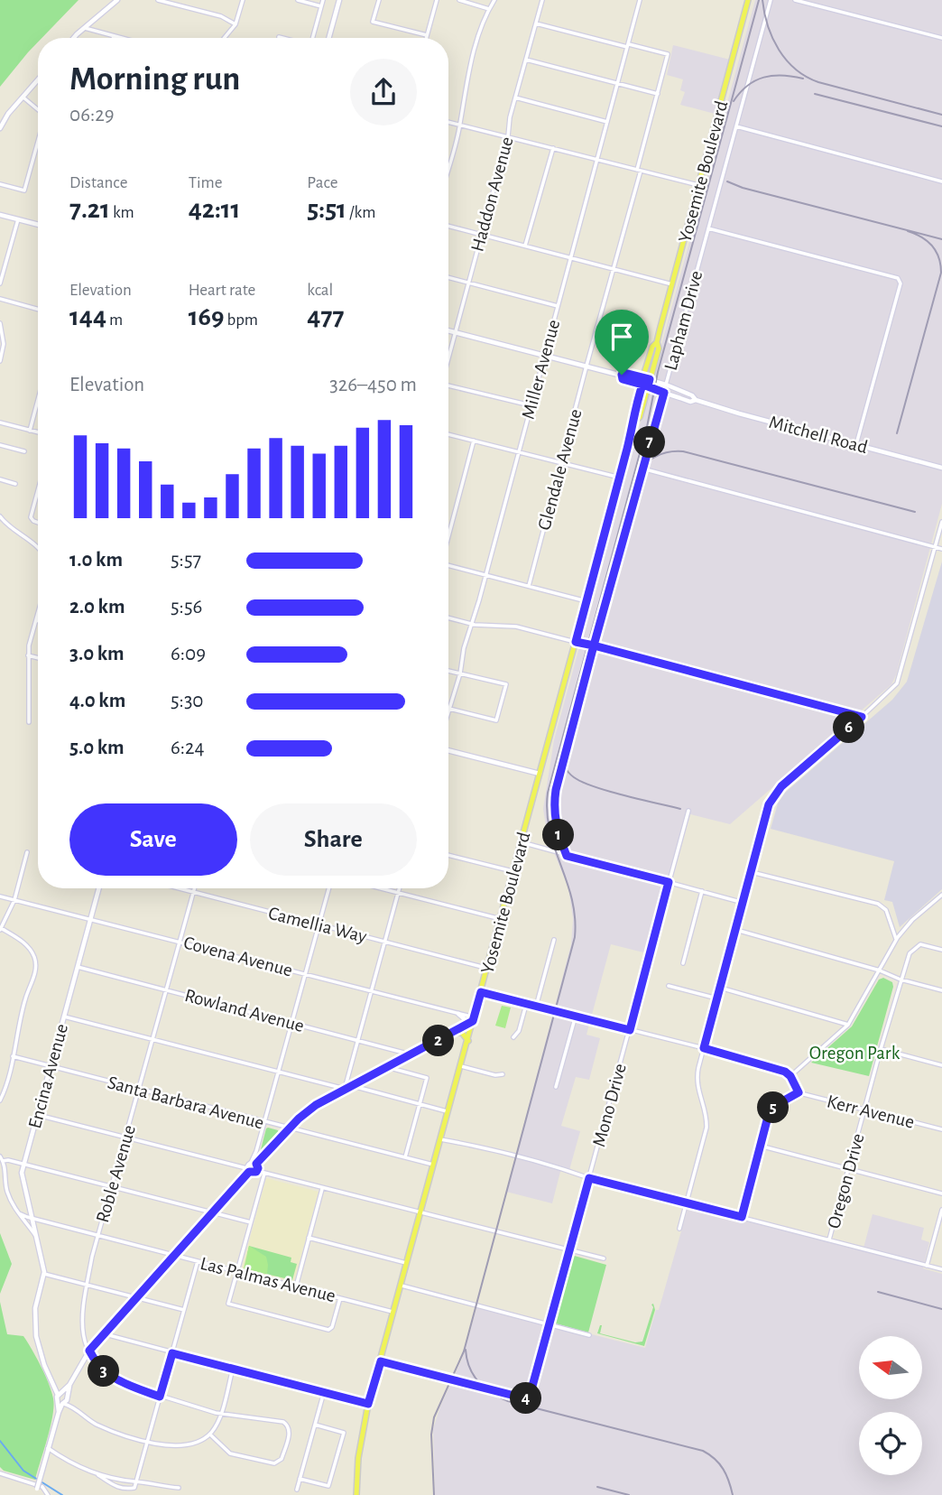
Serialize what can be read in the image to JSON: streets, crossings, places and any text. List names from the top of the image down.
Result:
{
  "streets": {
    "main road": ["Yosemite Boulevard", "Mitchell Road", "Encina Avenue"],
    "street": [
      "Haddon Avenue",
      "Lapham Drive",
      "Miller Avenue",
      "Glendale Avenue",
      "Camellia Way",
      "Covena Avenue",
      "Rowland Avenue",
      "Santa Barbara Avenue",
      "Mono Drive",
      "Kerr Avenue",
      "Roble Avenue",
      "Oregon Drive",
      "Las Palmas Avenue"
    ]
  },
  "crossings": [
    ["Yosemite Boulevard", "Mitchell Road"],
    ["Yosemite Boulevard", "Camellia Way"],
    ["Yosemite Boulevard", "Covena Avenue"],
    ["Yosemite Boulevard", "Santa Barbara Avenue"],
    ["Yosemite Boulevard", "Mono Drive"],
    ["Yosemite Boulevard", "Las Palmas Avenue"],
    ["Lapham Drive", "Mitchell Road"],
    ["Miller Avenue", "Glendale Avenue"],
    ["Camellia Way", "Roble Avenue"],
    ["Covena Avenue", "Encina Avenue"],
    ["Covena Avenue", "Roble Avenue"],
    ["Rowland Avenue", "Encina Avenue"],
    ["Rowland Avenue", "Roble Avenue"],
    ["Encina Avenue", "Santa Barbara Avenue"],
    ["Encina Avenue", "Las Palmas Avenue"],
    ["Santa Barbara Avenue", "Roble Avenue"],
    ["Kerr Avenue", "Oregon Drive"],
    ["Roble Avenue", "Las Palmas Avenue"]
  ],
  "parks": ["Oregon Park"],
  "north": "left",
  "page": {
    "heading": ["Morning run", "06:29"],
    "stats": [
      ["Distance", "7.21 km"],
      ["Time", "42:11"],
      ["Pace", "5:51 /km"],
      ["Elevation", "144 m"],
      ["Heart rate", "169 bpm"],
      ["kcal", "477"]
    ],
    "chart": ["Elevation", "326–450 m"],
    "pins": [
      "7",
      "6",
      "1",
      "2",
      "5",
      "3",
      "4"
    ],
    "list": [
      {
        "name": "1.0 km",
        "note": "5:57"
      },
      {
        "name": "2.0 km",
        "note": "5:56"
      },
      {
        "name": "3.0 km",
        "note": "6:09"
      },
      {
        "name": "4.0 km",
        "note": "5:30"
      },
      {
        "name": "5.0 km",
        "note": "6:24"
      }
    ],
    "buttons": ["Save", "Share"]
  }
}
